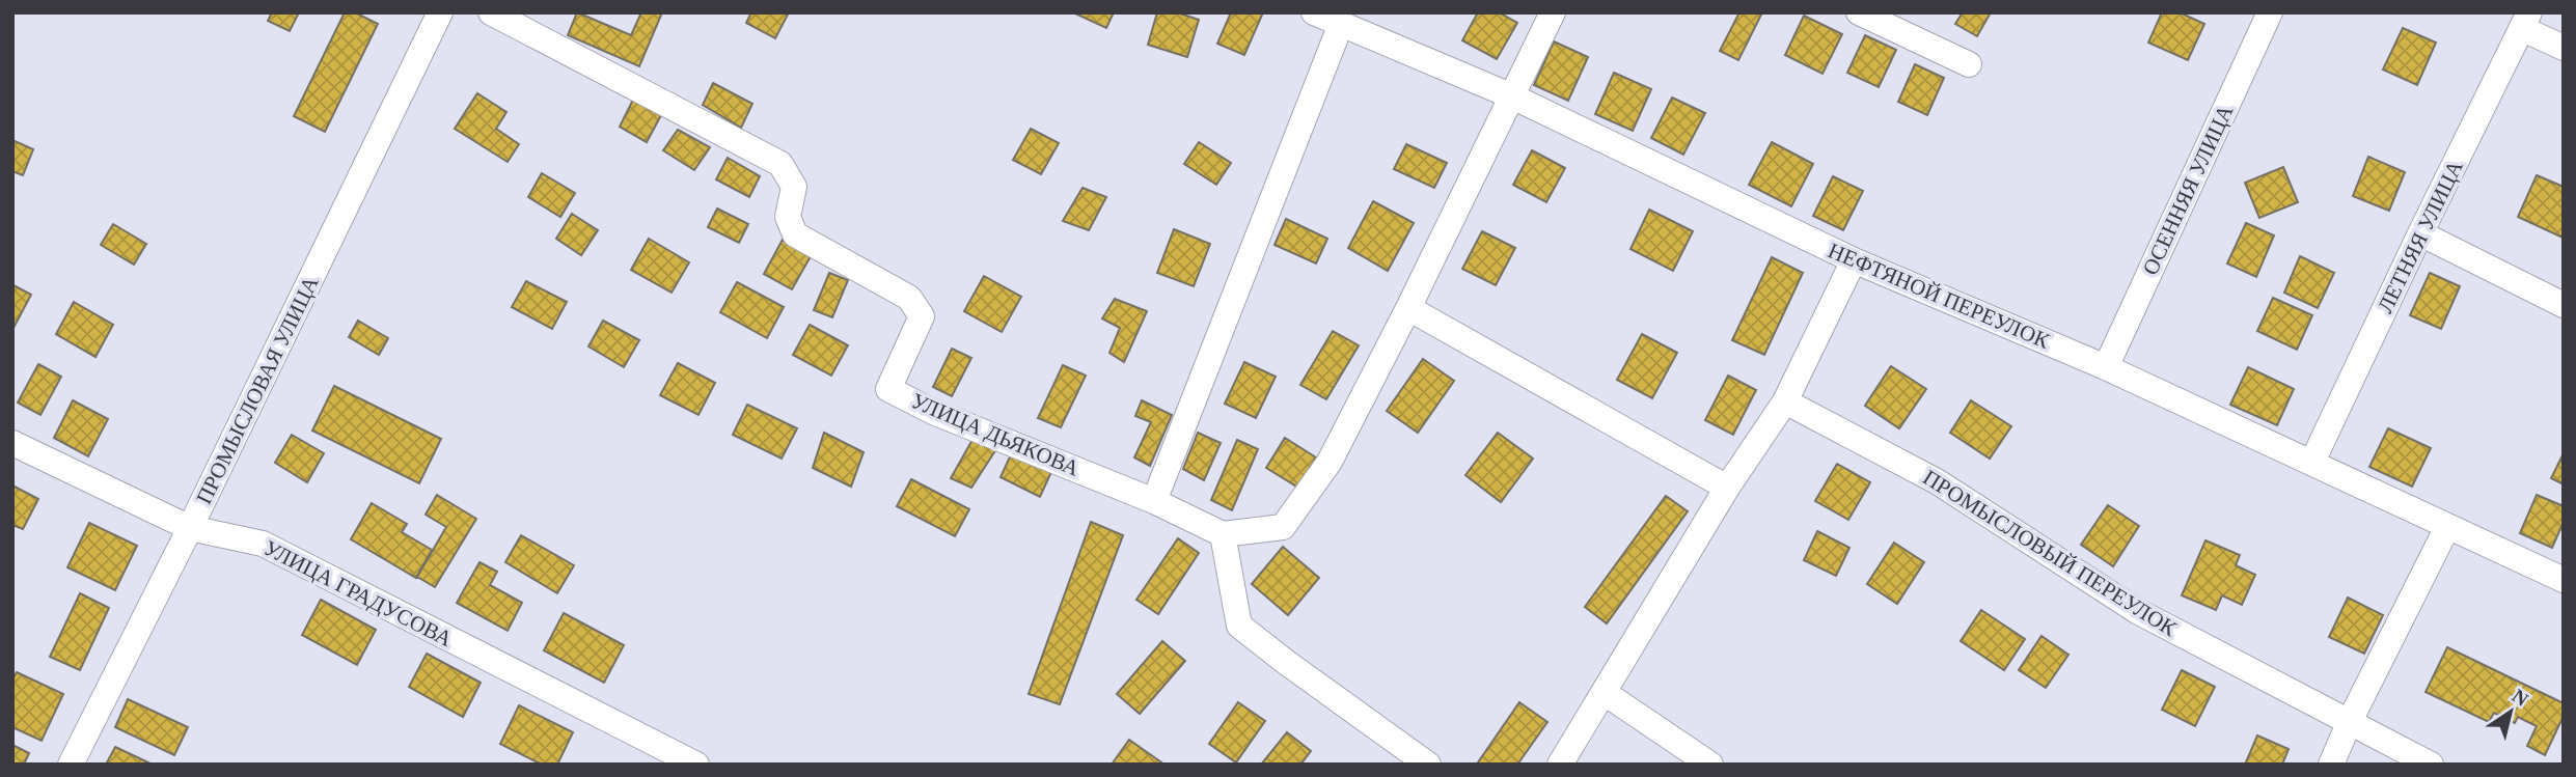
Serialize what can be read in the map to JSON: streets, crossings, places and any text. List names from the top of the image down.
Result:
{
  "streets": {
    "street": [
      "ОСЕННЯЯ УЛИЦА",
      "ЛЕТНЯЯ УЛИЦА",
      "НЕФТЯНОЙ ПЕРЕУЛОК",
      "ПРОМЫСЛОВАЯ УЛИЦА",
      "УЛИЦА ДЬЯКОВА",
      "ПРОМЫСЛОВЫЙ ПЕРЕУЛОК",
      "УЛИЦА ГРАДУСОВА"
    ]
  },
  "crossings": [
    ["ОСЕННЯЯ УЛИЦА", "НЕФТЯНОЙ ПЕРЕУЛОК"],
    ["ЛЕТНЯЯ УЛИЦА", "НЕФТЯНОЙ ПЕРЕУЛОК"],
    ["ПРОМЫСЛОВАЯ УЛИЦА", "УЛИЦА ГРАДУСОВА"]
  ],
  "north": "top right"
}
